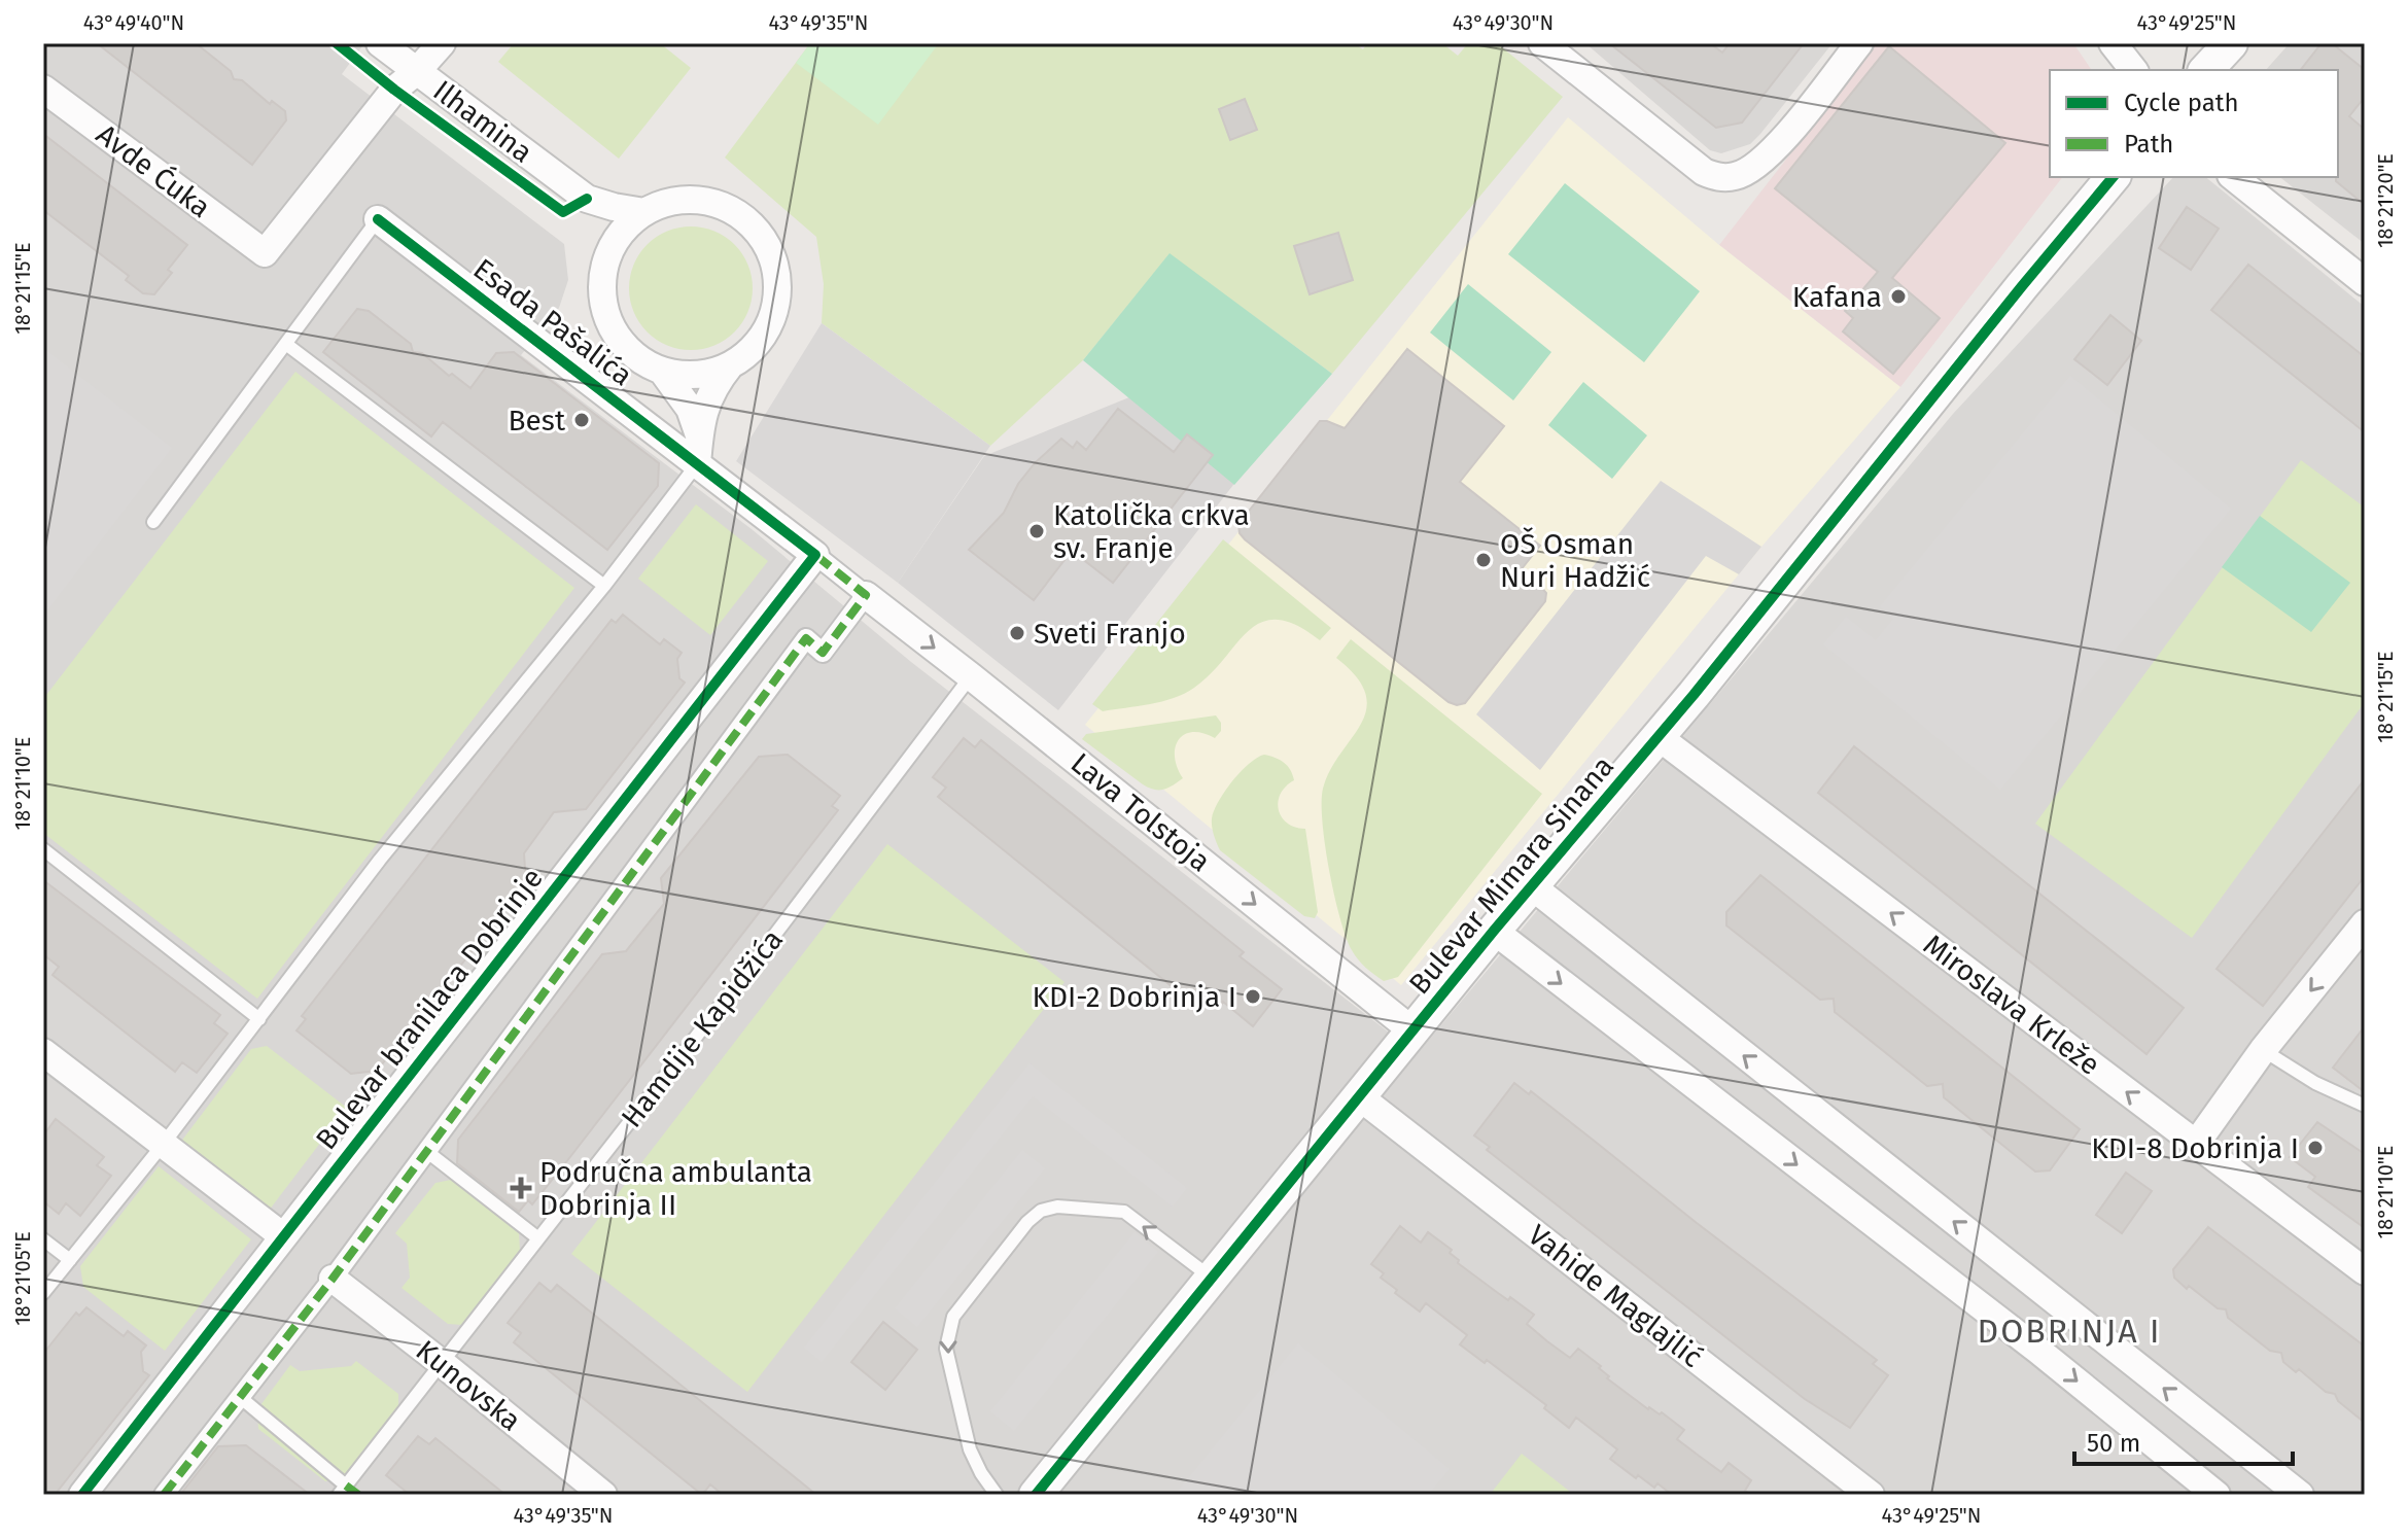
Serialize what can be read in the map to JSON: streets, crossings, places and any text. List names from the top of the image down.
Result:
{
  "streets": {
    "street": [
      "Ilhamina",
      "Avde Ćuka",
      "Esada Pašalića",
      "Lava Tolstoja",
      "Bulevar Mimara Sinana",
      "Miroslava Krleže",
      "Bulevar branilaca Dobrinje",
      "Vahide Maglajlić",
      "Kunovska"
    ],
    "lane": ["Hamdije Kapidžića"]
  },
  "crossings": [
    ["Ilhamina", "Avde Ćuka"],
    ["Esada Pašalića", "Bulevar branilaca Dobrinje"],
    ["Lava Tolstoja", "Bulevar Mimara Sinana"],
    ["Lava Tolstoja", "Hamdije Kapidžića"],
    ["Bulevar Mimara Sinana", "Miroslava Krleže"],
    ["Bulevar Mimara Sinana", "Vahide Maglajlić"],
    ["Hamdije Kapidžića", "Kunovska"]
  ],
  "one_way": ["Lava Tolstoja"],
  "districts": ["DOBRINJA I"],
  "places": {
    "other": [
      "Kafana",
      "Best",
      "Katolička crkva sv. Franje",
      "OŠ Osman Nuri Hadžić",
      "Sveti Franjo",
      "KDI-2 Dobrinja I",
      "KDI-8 Dobrinja I"
    ],
    "health": ["Područna ambulanta Dobrinja II"]
  },
  "legend": ["Cycle path", "Path"],
  "scale_bar": "50 m",
  "coordinates": [
    "43°49'40\"N",
    "43°49'35\"N",
    "43°49'30\"N",
    "43°49'25\"N",
    "18°21'20\"E",
    "18°21'15\"E",
    "18°21'10\"E",
    "18°21'05\"E"
  ]
}
